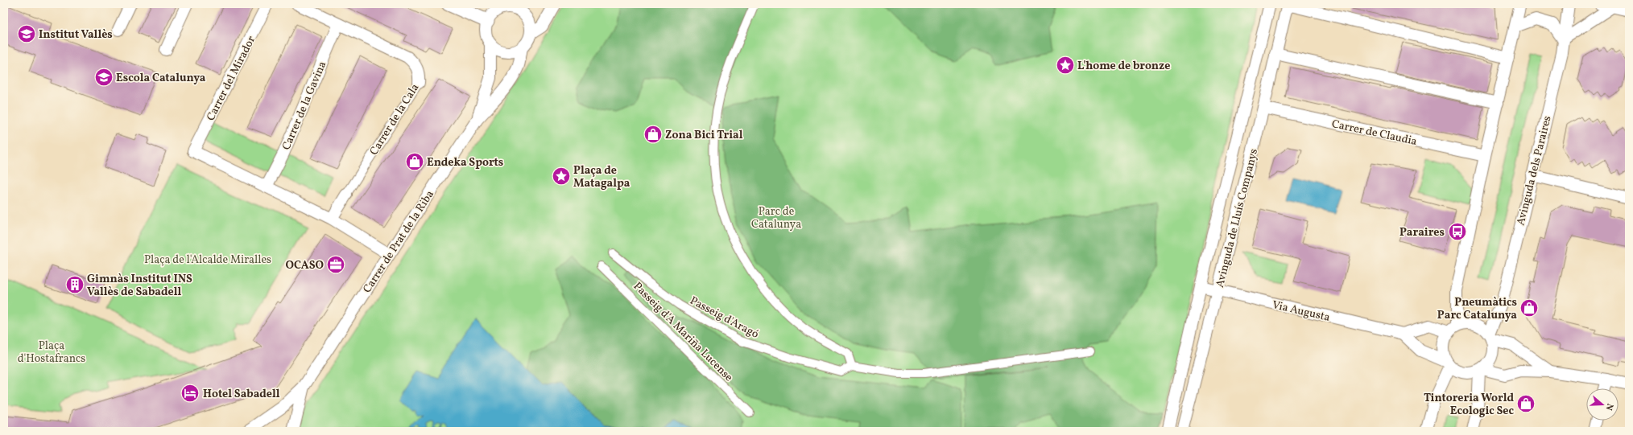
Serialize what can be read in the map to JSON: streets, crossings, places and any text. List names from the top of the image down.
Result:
{
  "streets": {
    "street": [
      "Carrer del Mirador",
      "Carrer de la Gavina",
      "Carrer de la Cala",
      "Carrer de Claudia",
      "Avinguda dels Paraires",
      "Avinguda de Lluís Companys",
      "Carrer de Prat de la Riba",
      "Via Augusta",
      "Passeig d'Aragó",
      "Passeig d'A Mariña Lucense"
    ]
  },
  "crossings": [
    ["Carrer del Mirador", "Carrer de la Gavina"],
    ["Carrer de la Gavina", "Carrer de la Cala"],
    ["Carrer de Claudia", "Avinguda de Lluís Companys"],
    ["Avinguda dels Paraires", "Via Augusta"],
    ["Avinguda de Lluís Companys", "Via Augusta"]
  ],
  "parks": ["Parc de Catalunya", "Plaça de l'Alcalde Miralles", "Plaça d'Hostafrancs"],
  "places": {
    "school or university": ["Institut Vallès", "Escola Catalunya"],
    "place": ["L'home de bronze", "Plaça de Matagalpa"],
    "shop": [
      "Zona Bici Trial",
      "Endeka Sports",
      "Pneumàtics Parc Catalunya",
      "Tintoreria World Ecologic Sec"
    ],
    "bus stop": ["Paraires"],
    "office": ["OCASO"],
    "building": ["Gimnàs Institut INS Vallès de Sabadell"],
    "hotel": ["Hotel Sabadell"]
  },
  "north": "right"
}
